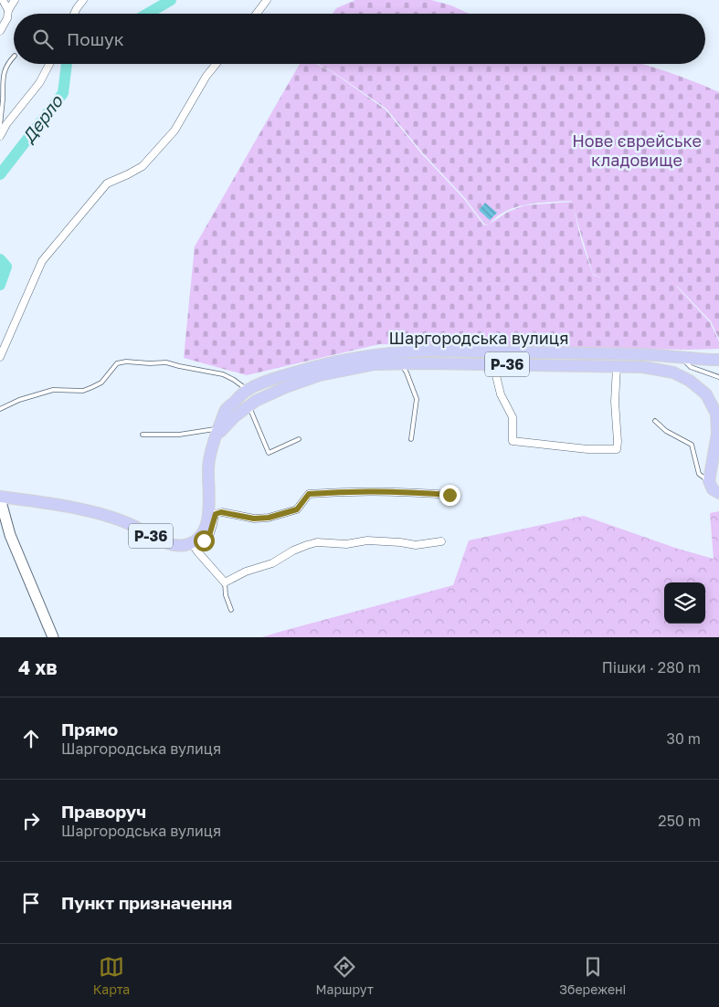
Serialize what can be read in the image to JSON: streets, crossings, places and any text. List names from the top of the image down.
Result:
{
  "streets": {
    "main road": ["Шаргородська вулиця", "Р-36"]
  },
  "crossings": [
    ["Шаргородська вулиця", "Р-36"]
  ],
  "water": ["Дерло"],
  "parks": ["Нове єврейське кладовище"],
  "page": {
    "search": "Пошук",
    "heading": ["4 хв", "Пішки · 280 m"],
    "list": [
      ["Прямо", "Шаргородська вулиця", "30 m"],
      ["Праворуч", "Шаргородська вулиця", "250 m"],
      "Пункт призначення"
    ],
    "nav": ["Карта", "Маршрут", "Збережені"]
  }
}
